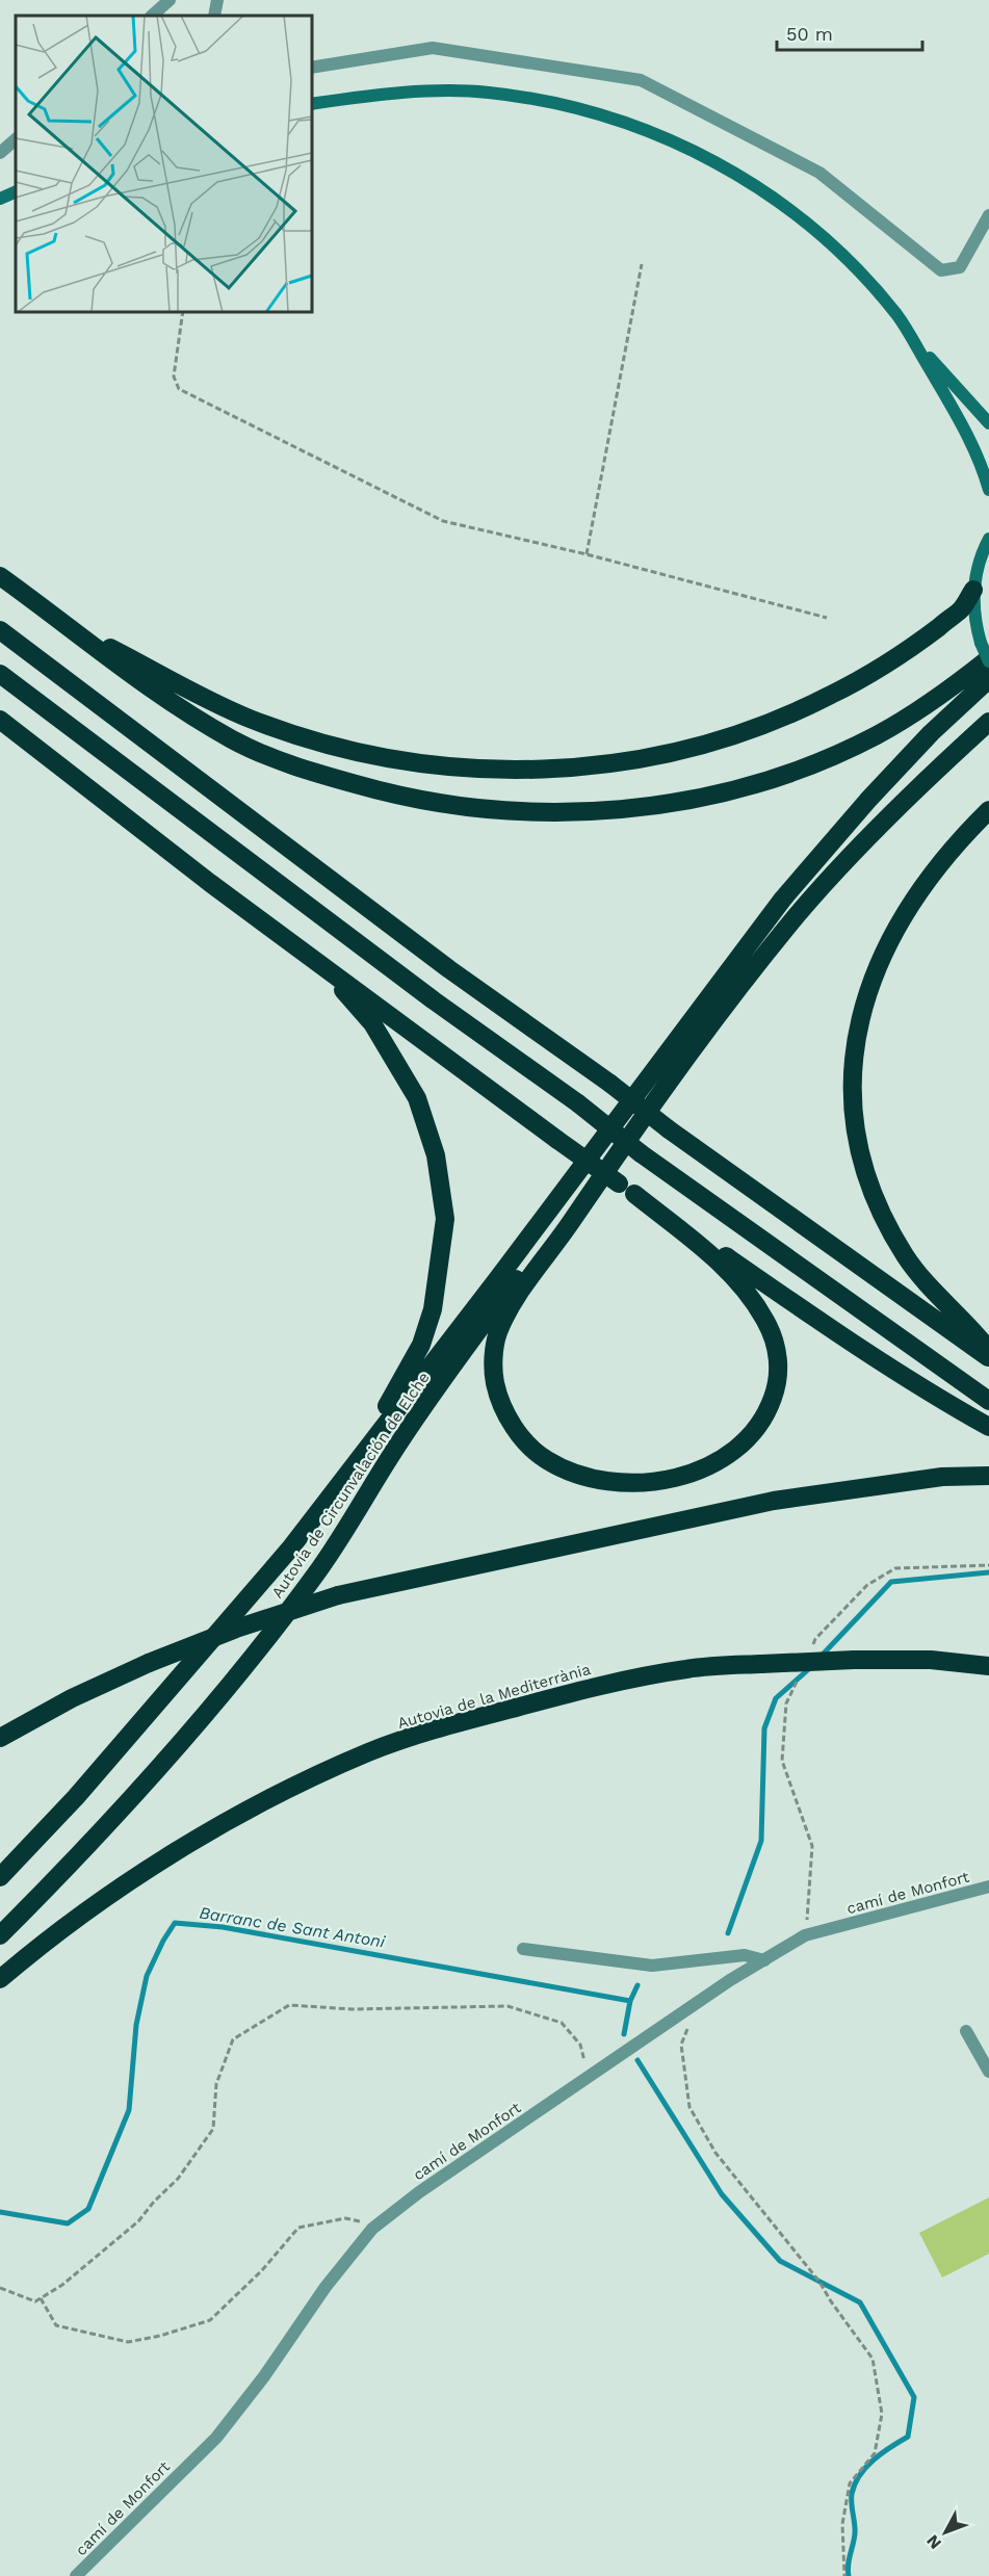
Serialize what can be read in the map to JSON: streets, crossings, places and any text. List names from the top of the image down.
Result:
{
  "streets": {
    "highway": ["Autovía de Circunvalación de Elche", "Autovia de la Mediterrània"],
    "street": ["camí de Monfort"]
  },
  "water": ["Barranc de Sant Antoni"],
  "scale_bar": "50 m",
  "north": "bottom left"
}
